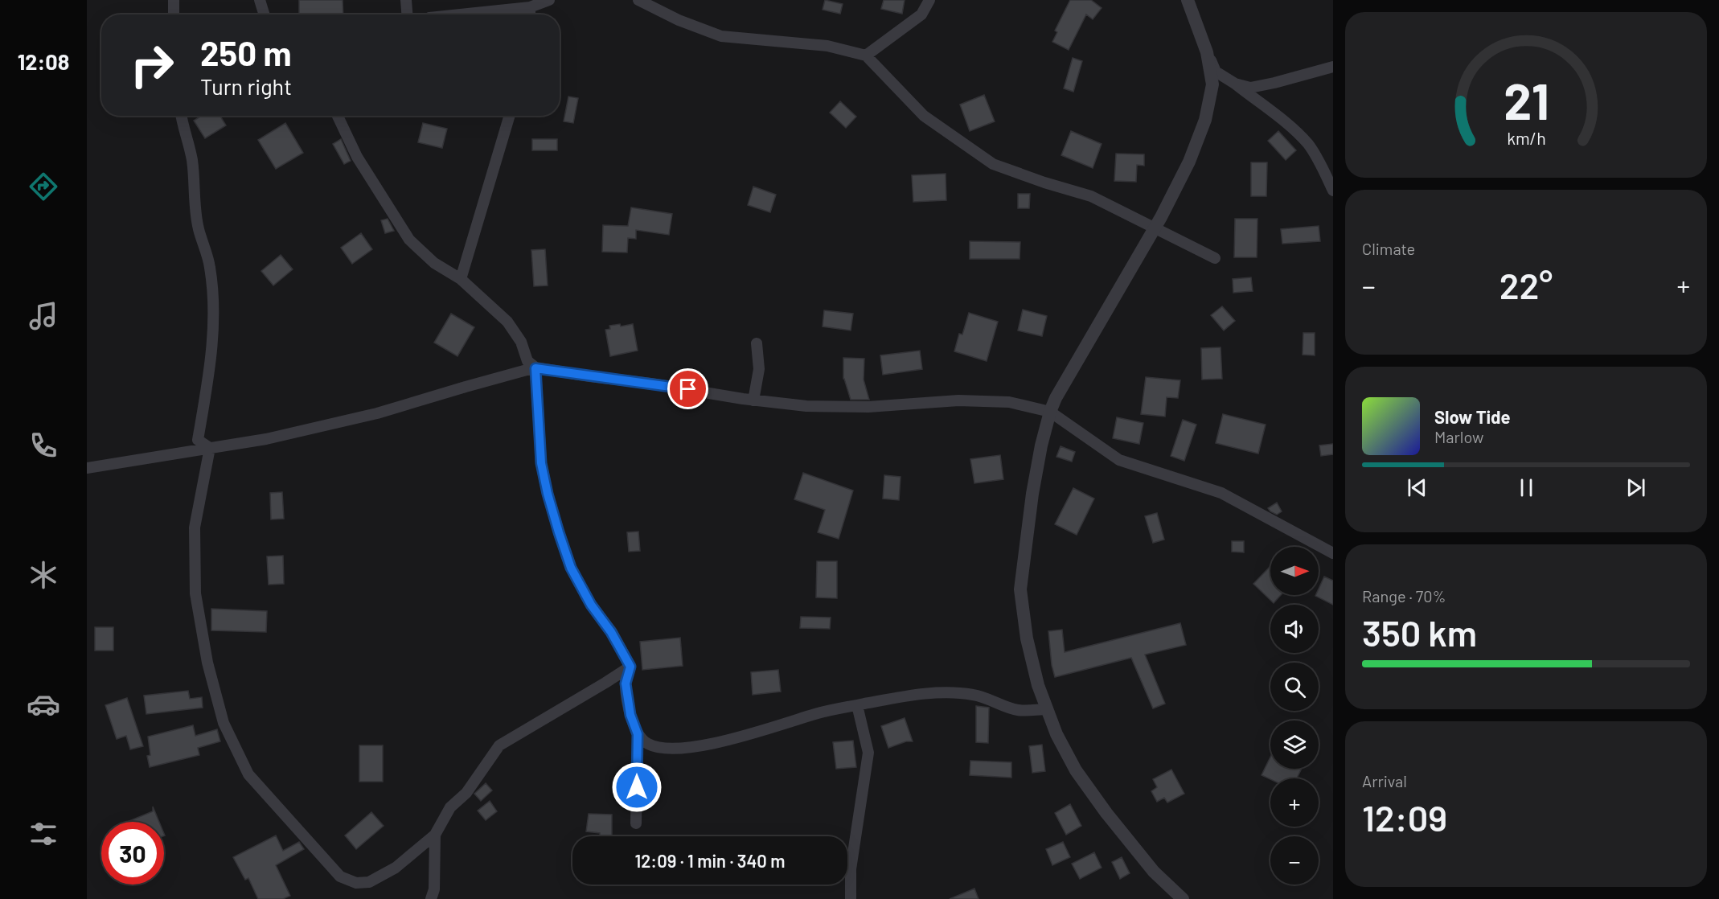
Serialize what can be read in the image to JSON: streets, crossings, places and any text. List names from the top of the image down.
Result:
{
  "north": "right",
  "page": {
    "tabs": "12:08",
    "turn": ["250 m", "Turn right"],
    "tile": [
      "Climate",
      ["Range · 70%", "350 km"],
      ["Arrival", "12:09"]
    ],
    "heat": ["−", "22°", "+"],
    "song": ["Slow Tide", "Marlow"],
    "map_buttons": ["+", "−"],
    "limit": "30",
    "trip": "12:09 · 1 min · 340 m",
    "gauge": ["21", "km/h"]
  }
}
